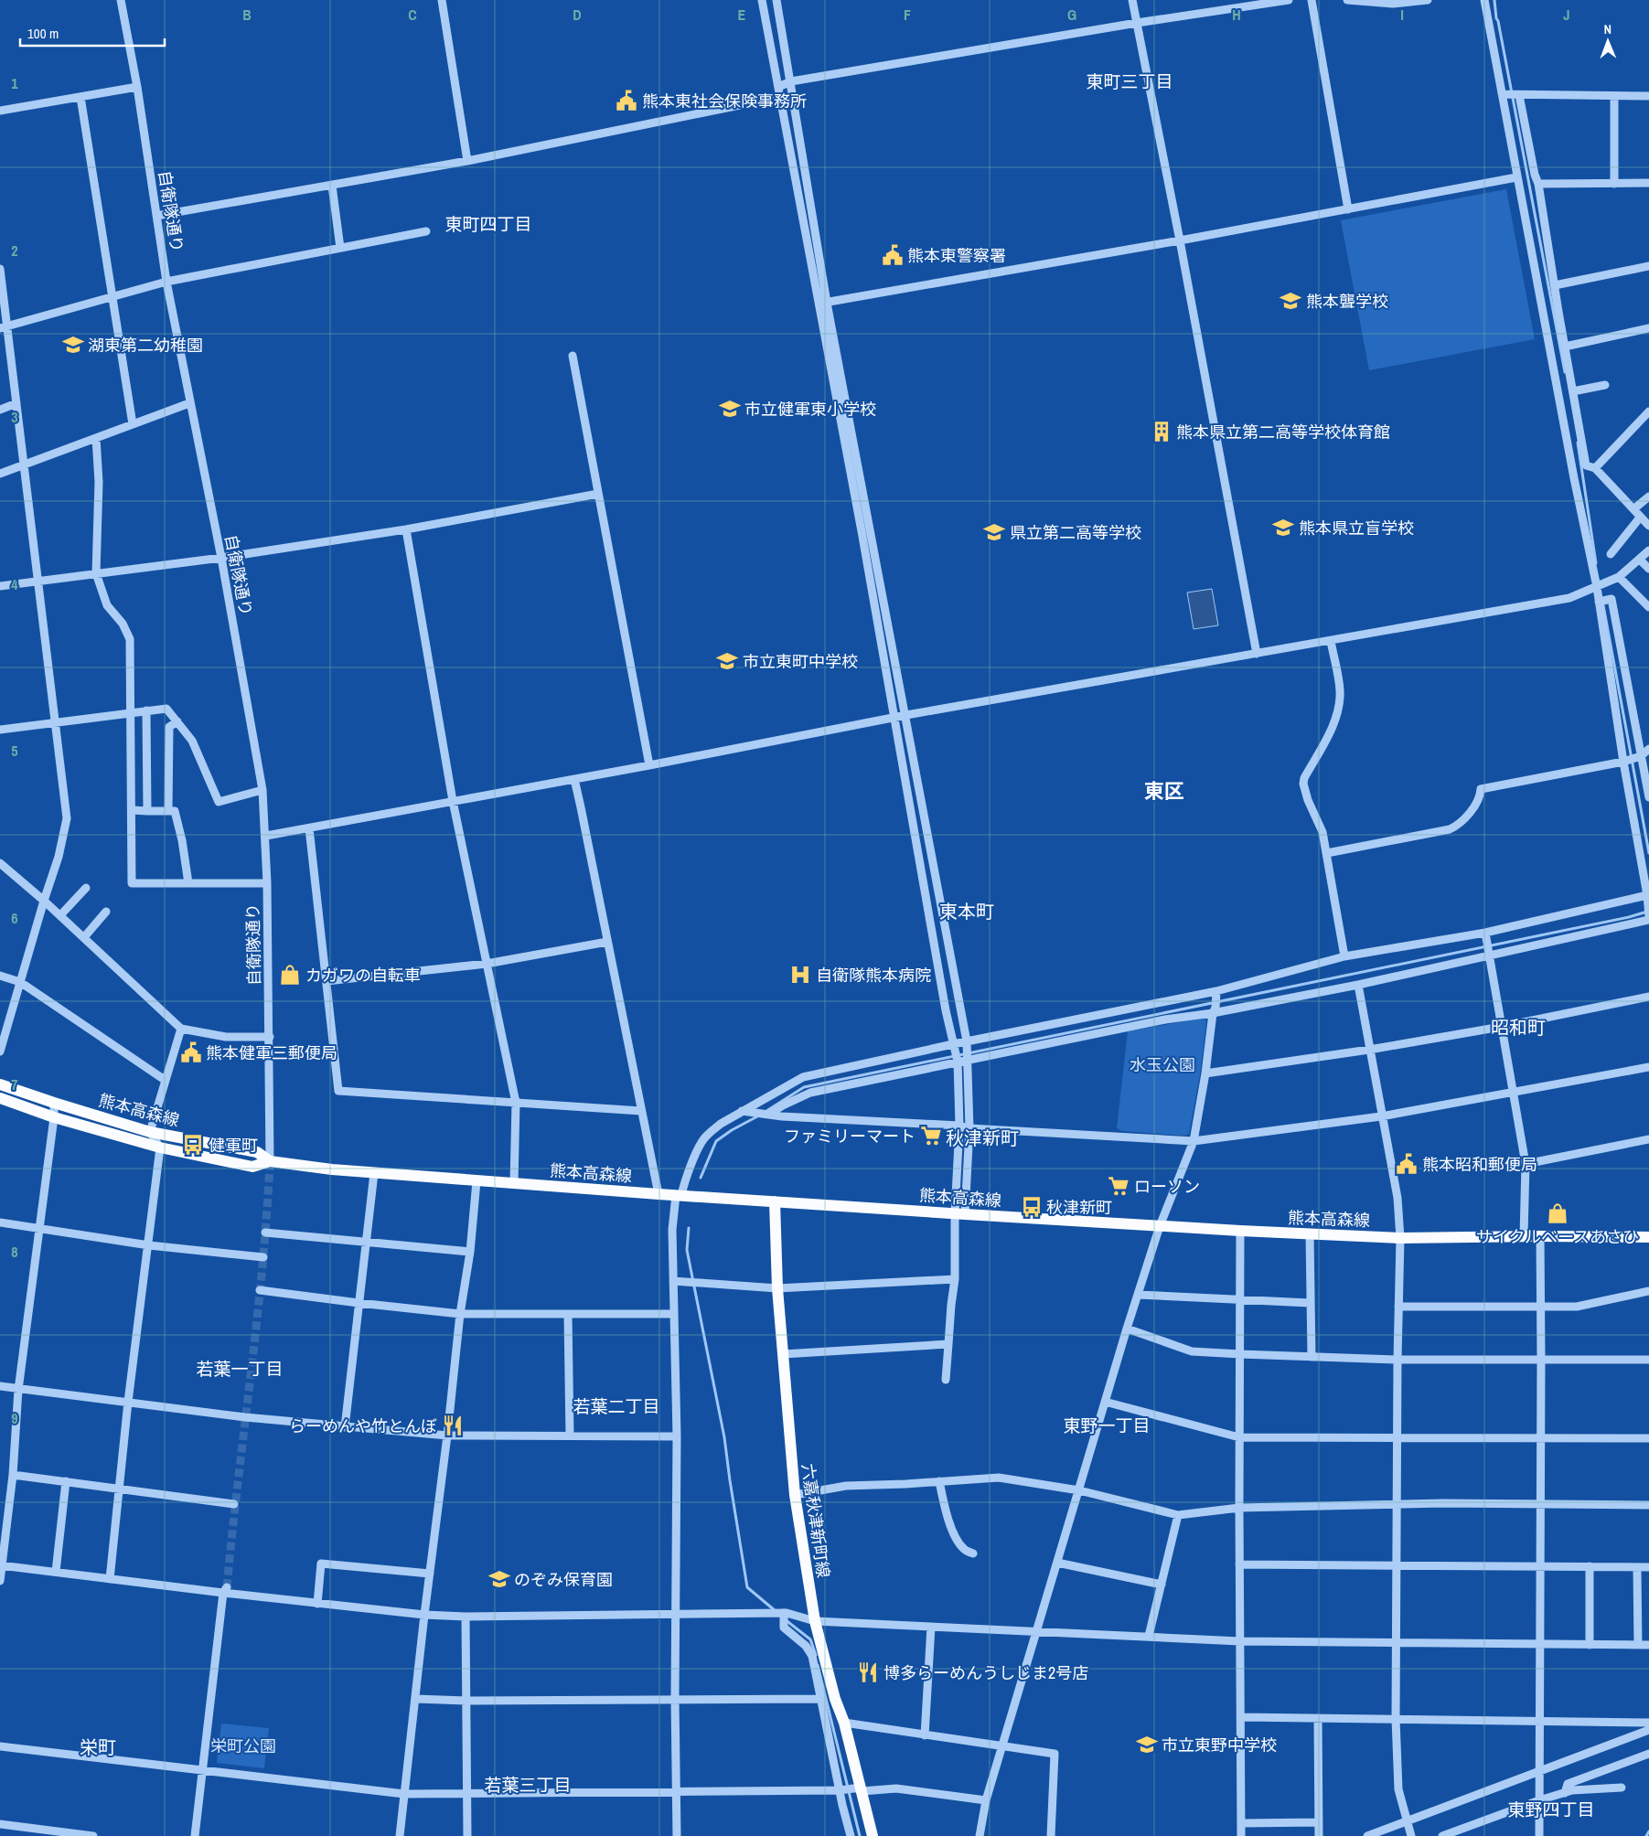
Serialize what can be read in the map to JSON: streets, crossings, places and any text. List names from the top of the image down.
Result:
{
  "streets": {
    "main road": ["熊本高森線", "六嘉秋津新町線"],
    "street": ["自衛隊通り"]
  },
  "crossings": [
    ["自衛隊通り", "熊本高森線"],
    ["熊本高森線", "六嘉秋津新町線"]
  ],
  "districts": [
    "東町三丁目",
    "東町四丁目",
    "東区",
    "東本町",
    "昭和町",
    "秋津新町",
    "若葉一丁目",
    "若葉二丁目",
    "東野一丁目",
    "栄町",
    "若葉三丁目",
    "東野四丁目"
  ],
  "parks": ["水玉公園", "栄町公園"],
  "places": {
    "public building": [
      "熊本東社会保険事務所",
      "熊本東警察署",
      "熊本健軍三郵便局",
      "熊本昭和郵便局"
    ],
    "school or university": [
      "熊本聾学校",
      "湖東第二幼稚園",
      "市立健軍東小学校",
      "熊本県立盲学校",
      "県立第二高等学校",
      "市立東町中学校",
      "のぞみ保育園",
      "市立東野中学校"
    ],
    "building": ["熊本県立第二高等学校体育館"],
    "shop": ["カガワの自転車", "サイクルベースあさひ"],
    "hospital": ["自衛隊熊本病院"],
    "supermarket": ["ファミリーマート", "ローソン"],
    "bus stop": ["健軍町", "秋津新町"],
    "restaurant": ["らーめんや竹とんぼ", "博多らーめんうしじま2号店"]
  },
  "scale_bar": "100 m",
  "north": "top",
  "grid": {
    "columns": [
      "B",
      "C",
      "D",
      "E",
      "F",
      "G",
      "H",
      "I",
      "J"
    ],
    "rows": [
      "1",
      "2",
      "3",
      "4",
      "5",
      "6",
      "7",
      "8",
      "9"
    ]
  }
}
